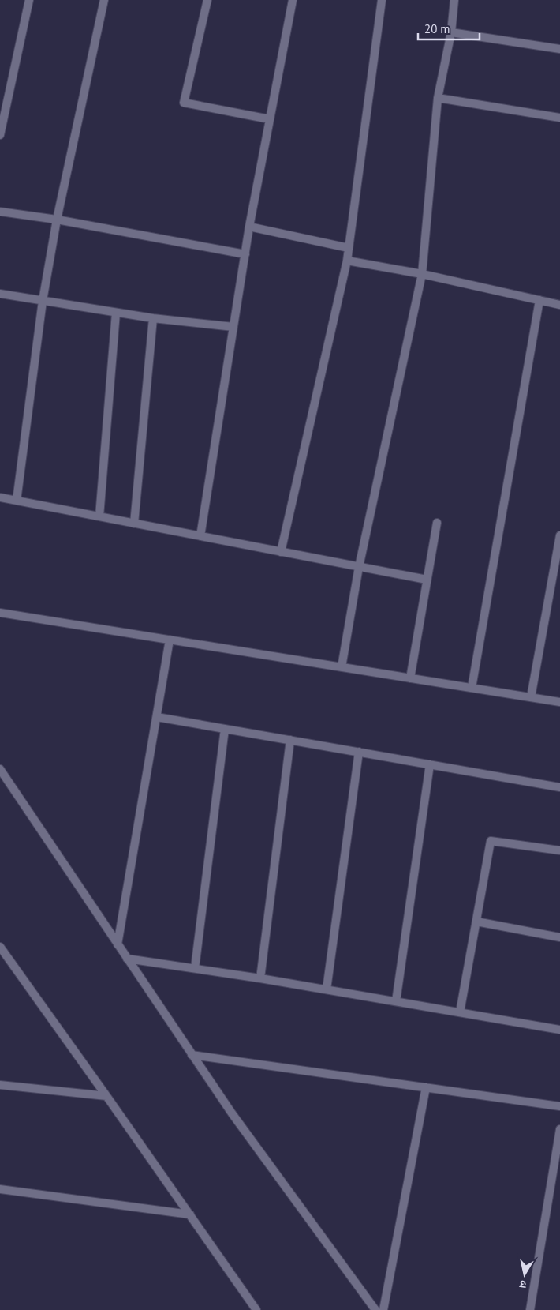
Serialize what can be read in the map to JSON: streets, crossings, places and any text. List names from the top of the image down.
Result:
{
  "scale_bar": "20 m",
  "north": "bottom"
}
